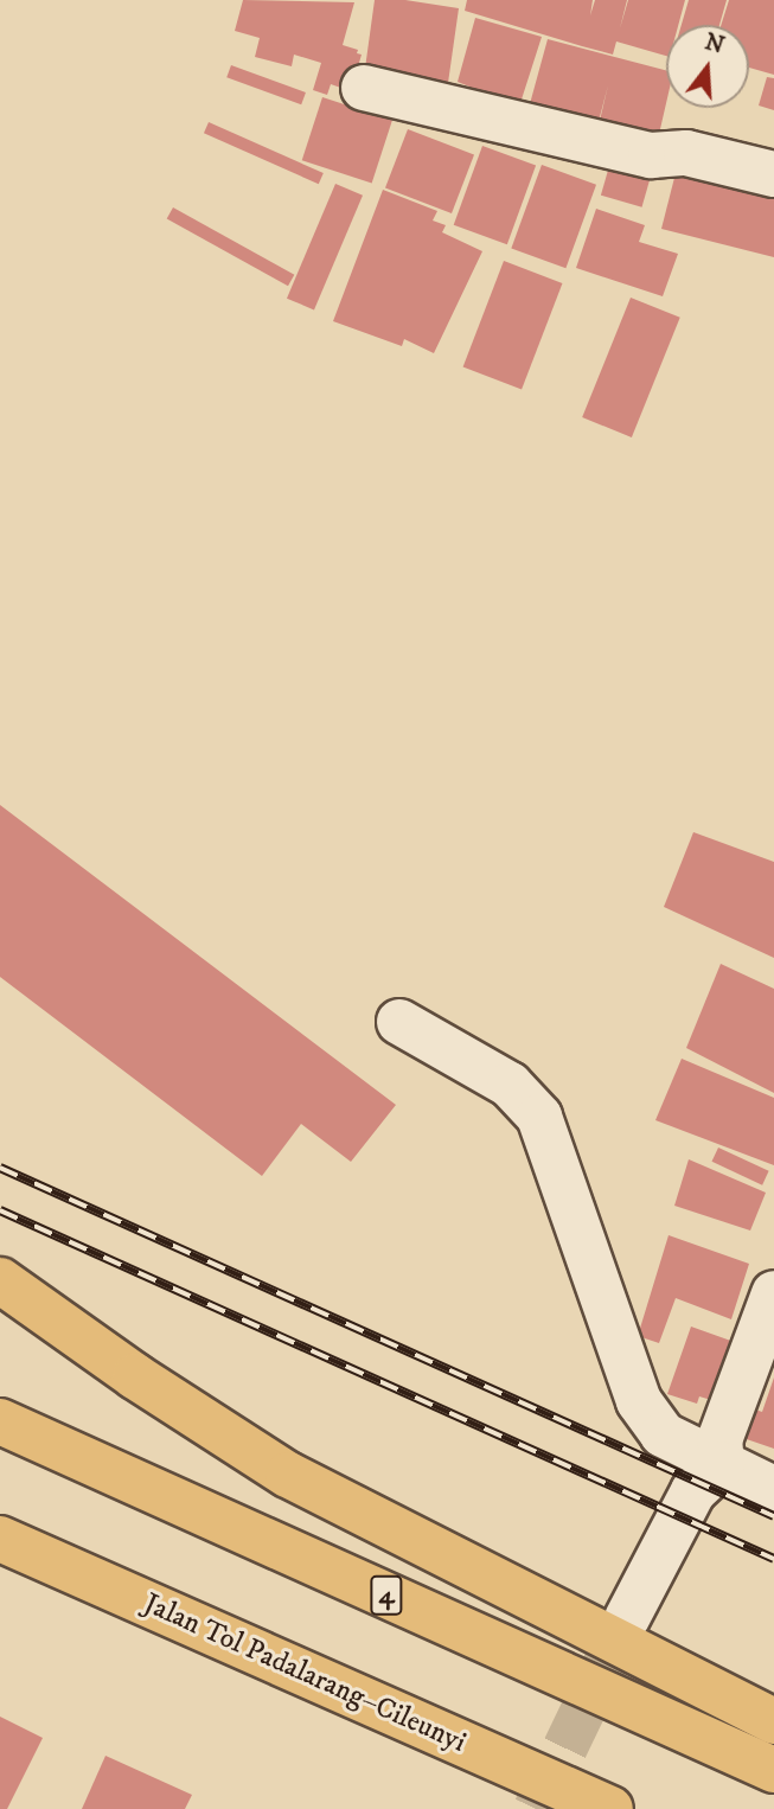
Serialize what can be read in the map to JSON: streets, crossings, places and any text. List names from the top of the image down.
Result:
{
  "streets": {
    "highway": ["4", "Jalan Tol Padalarang–Cileunyi"]
  },
  "north": "top"
}
